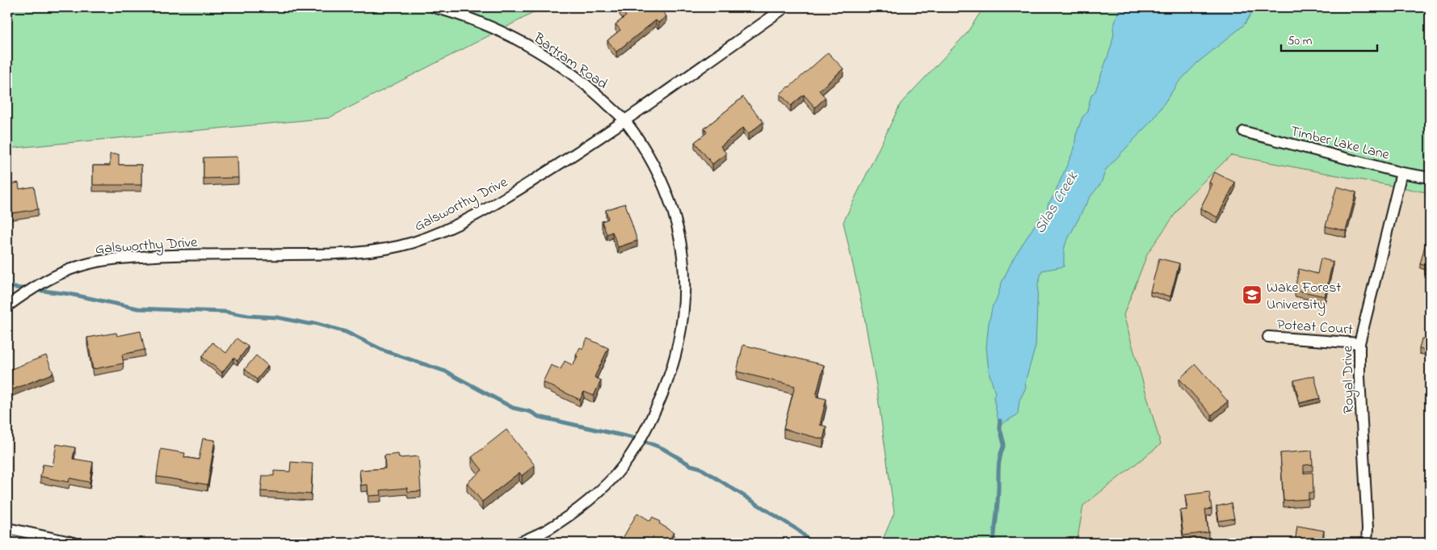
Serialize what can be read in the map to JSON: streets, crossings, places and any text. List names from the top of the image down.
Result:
{
  "streets": {
    "street": [
      "Bartram Road",
      "Timber Lake Lane",
      "Galsworthy Drive",
      "Poteat Court",
      "Royal Drive"
    ]
  },
  "crossings": [
    ["Bartram Road", "Galsworthy Drive"],
    ["Timber Lake Lane", "Royal Drive"],
    ["Poteat Court", "Royal Drive"]
  ],
  "water": ["Silas Creek"],
  "places": {
    "school or university": ["Wake Forest University"]
  },
  "scale_bar": "50 m"
}
